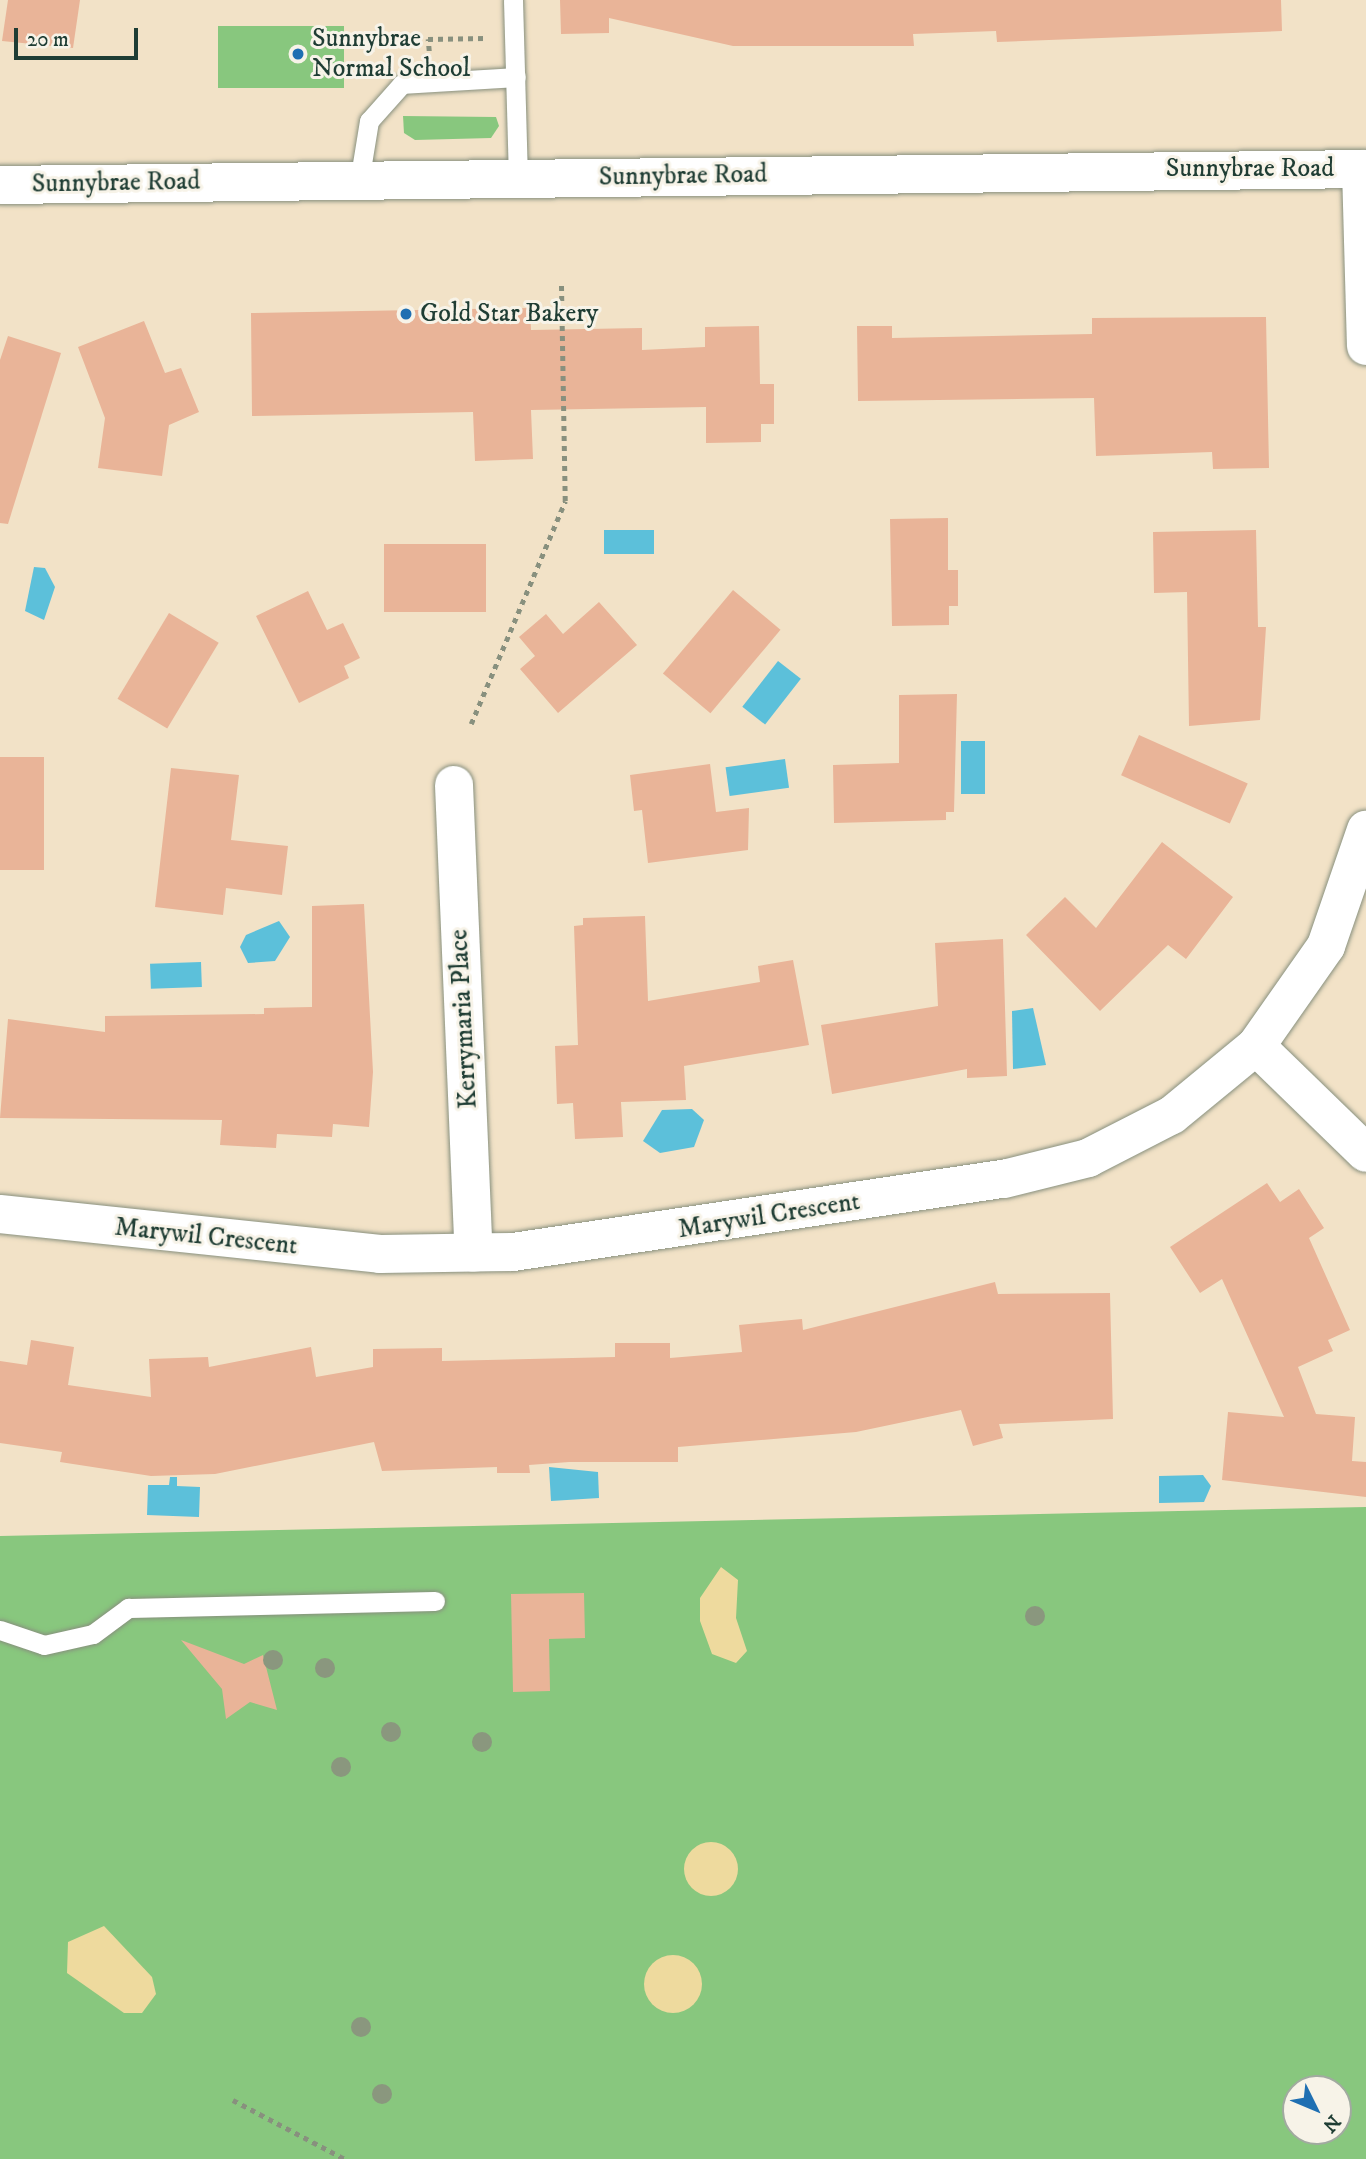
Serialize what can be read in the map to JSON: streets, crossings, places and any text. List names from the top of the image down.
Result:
{
  "streets": {
    "street": ["Sunnybrae Road", "Kerrymaria Place", "Marywil Crescent"]
  },
  "crossings": [
    ["Kerrymaria Place", "Marywil Crescent"]
  ],
  "places": ["Sunnybrae Normal School", "Gold Star Bakery"],
  "scale_bar": "20 m",
  "north": "bottom right"
}
